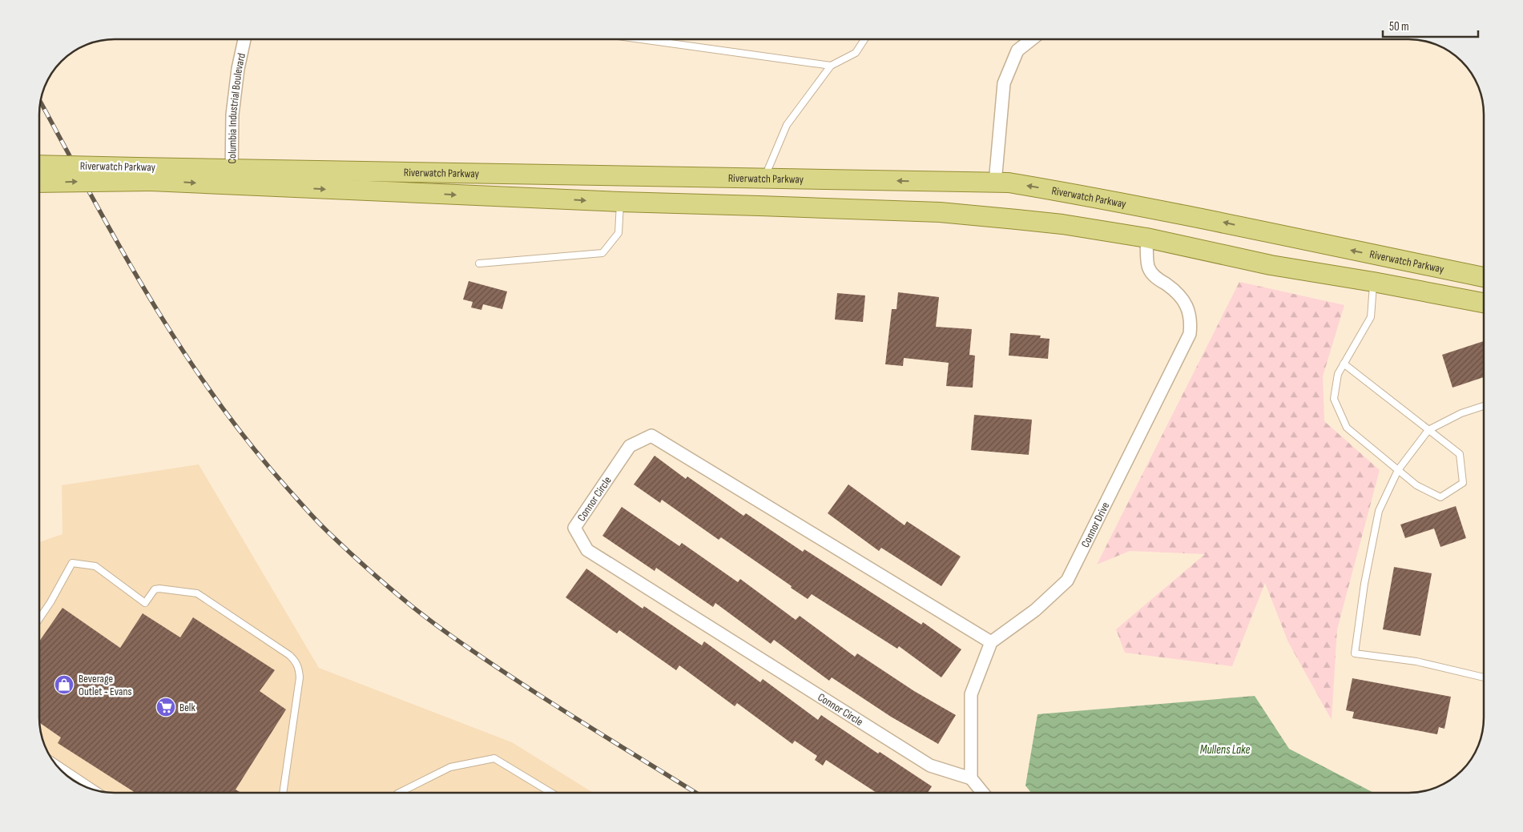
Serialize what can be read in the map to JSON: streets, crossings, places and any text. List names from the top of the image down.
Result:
{
  "streets": {
    "main road": ["Riverwatch Parkway"],
    "street": ["Columbia Industrial Boulevard", "Connor Circle", "Connor Drive"]
  },
  "crossings": [
    ["Columbia Industrial Boulevard", "Riverwatch Parkway"],
    ["Riverwatch Parkway", "Connor Drive"],
    ["Connor Circle", "Connor Drive"]
  ],
  "water": ["Mullens Lake"],
  "places": {
    "shop": ["Beverage Outlet - Evans"],
    "supermarket": ["Belk"]
  },
  "scale_bar": "50 m"
}
